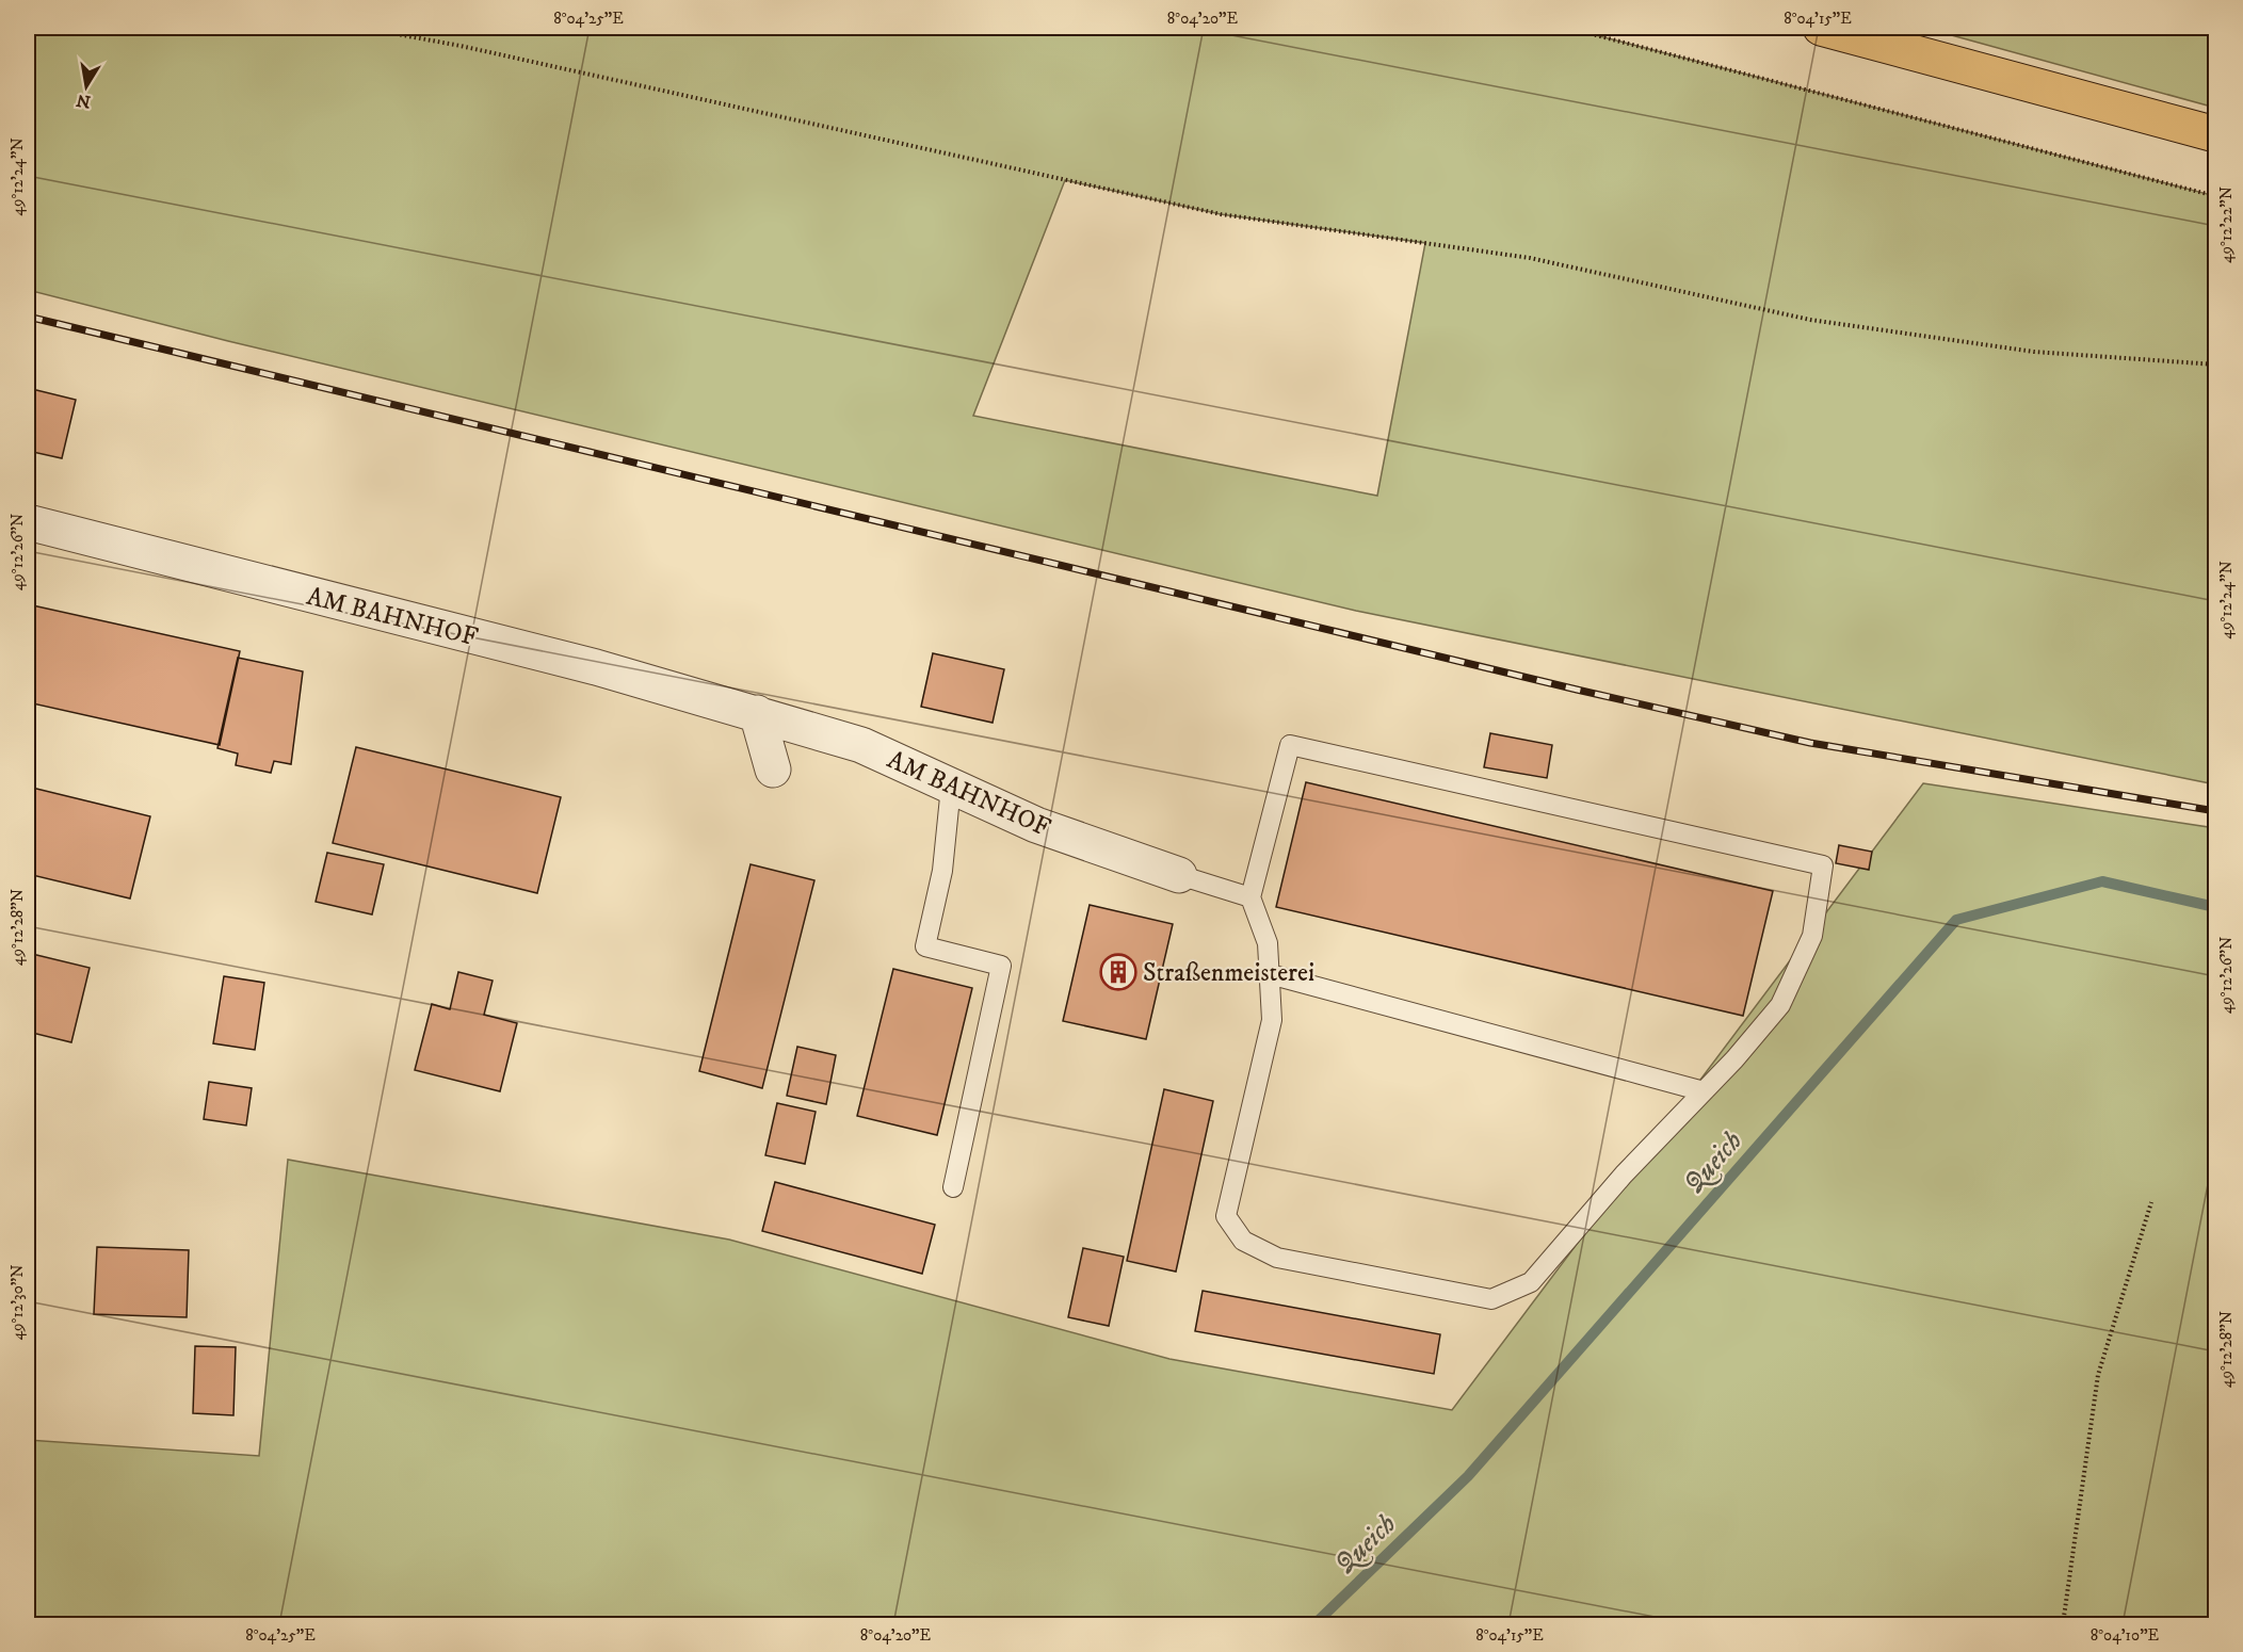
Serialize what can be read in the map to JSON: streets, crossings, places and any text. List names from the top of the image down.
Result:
{
  "streets": {
    "street": ["AM BAHNHOF"]
  },
  "water": ["Queich"],
  "places": {
    "building": ["Straßenmeisterei"]
  },
  "north": "bottom",
  "coordinates": [
    "8°04'25\"E",
    "8°04'20\"E",
    "8°04'15\"E",
    "49°12'24\"N",
    "49°12'22\"N",
    "49°12'26\"N",
    "49°12'28\"N",
    "49°12'30\"N",
    "8°04'10\"E"
  ]
}
